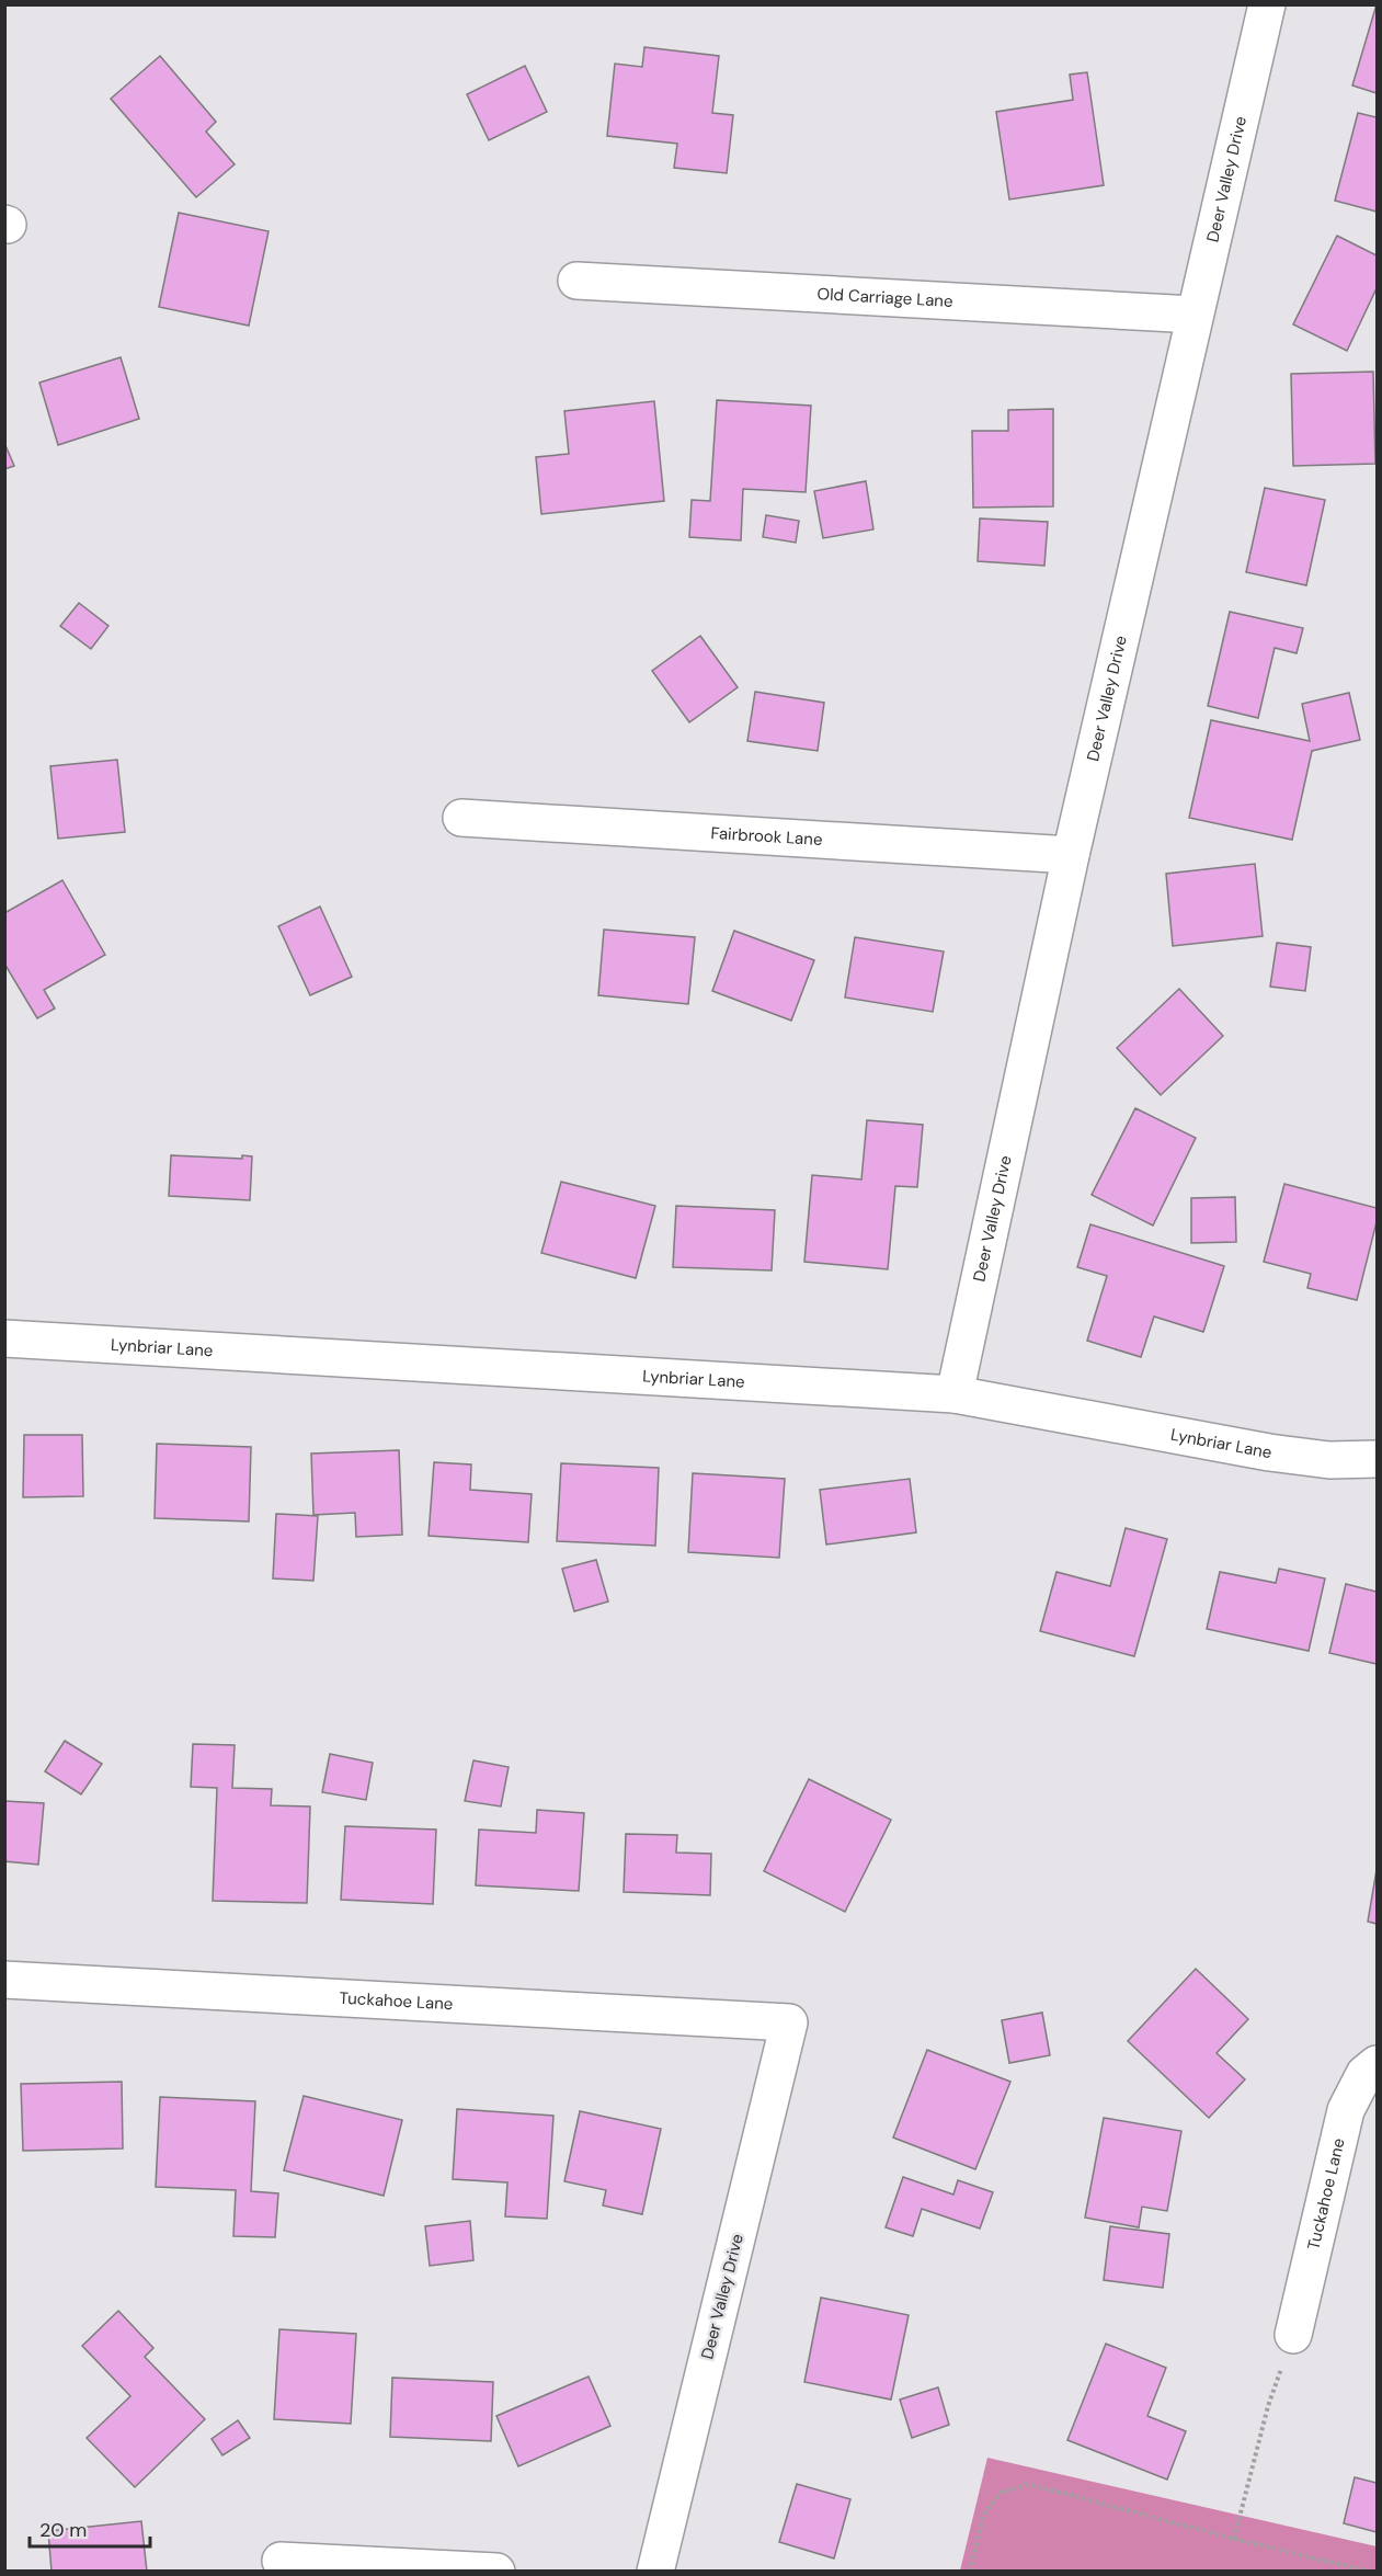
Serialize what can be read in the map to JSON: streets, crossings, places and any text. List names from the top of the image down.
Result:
{
  "streets": {
    "street": [
      "Deer Valley Drive",
      "Old Carriage Lane",
      "Fairbrook Lane",
      "Lynbriar Lane",
      "Tuckahoe Lane"
    ]
  },
  "crossings": [
    ["Deer Valley Drive", "Old Carriage Lane"],
    ["Deer Valley Drive", "Fairbrook Lane"],
    ["Deer Valley Drive", "Lynbriar Lane"],
    ["Deer Valley Drive", "Tuckahoe Lane"]
  ],
  "scale_bar": "20 m"
}
